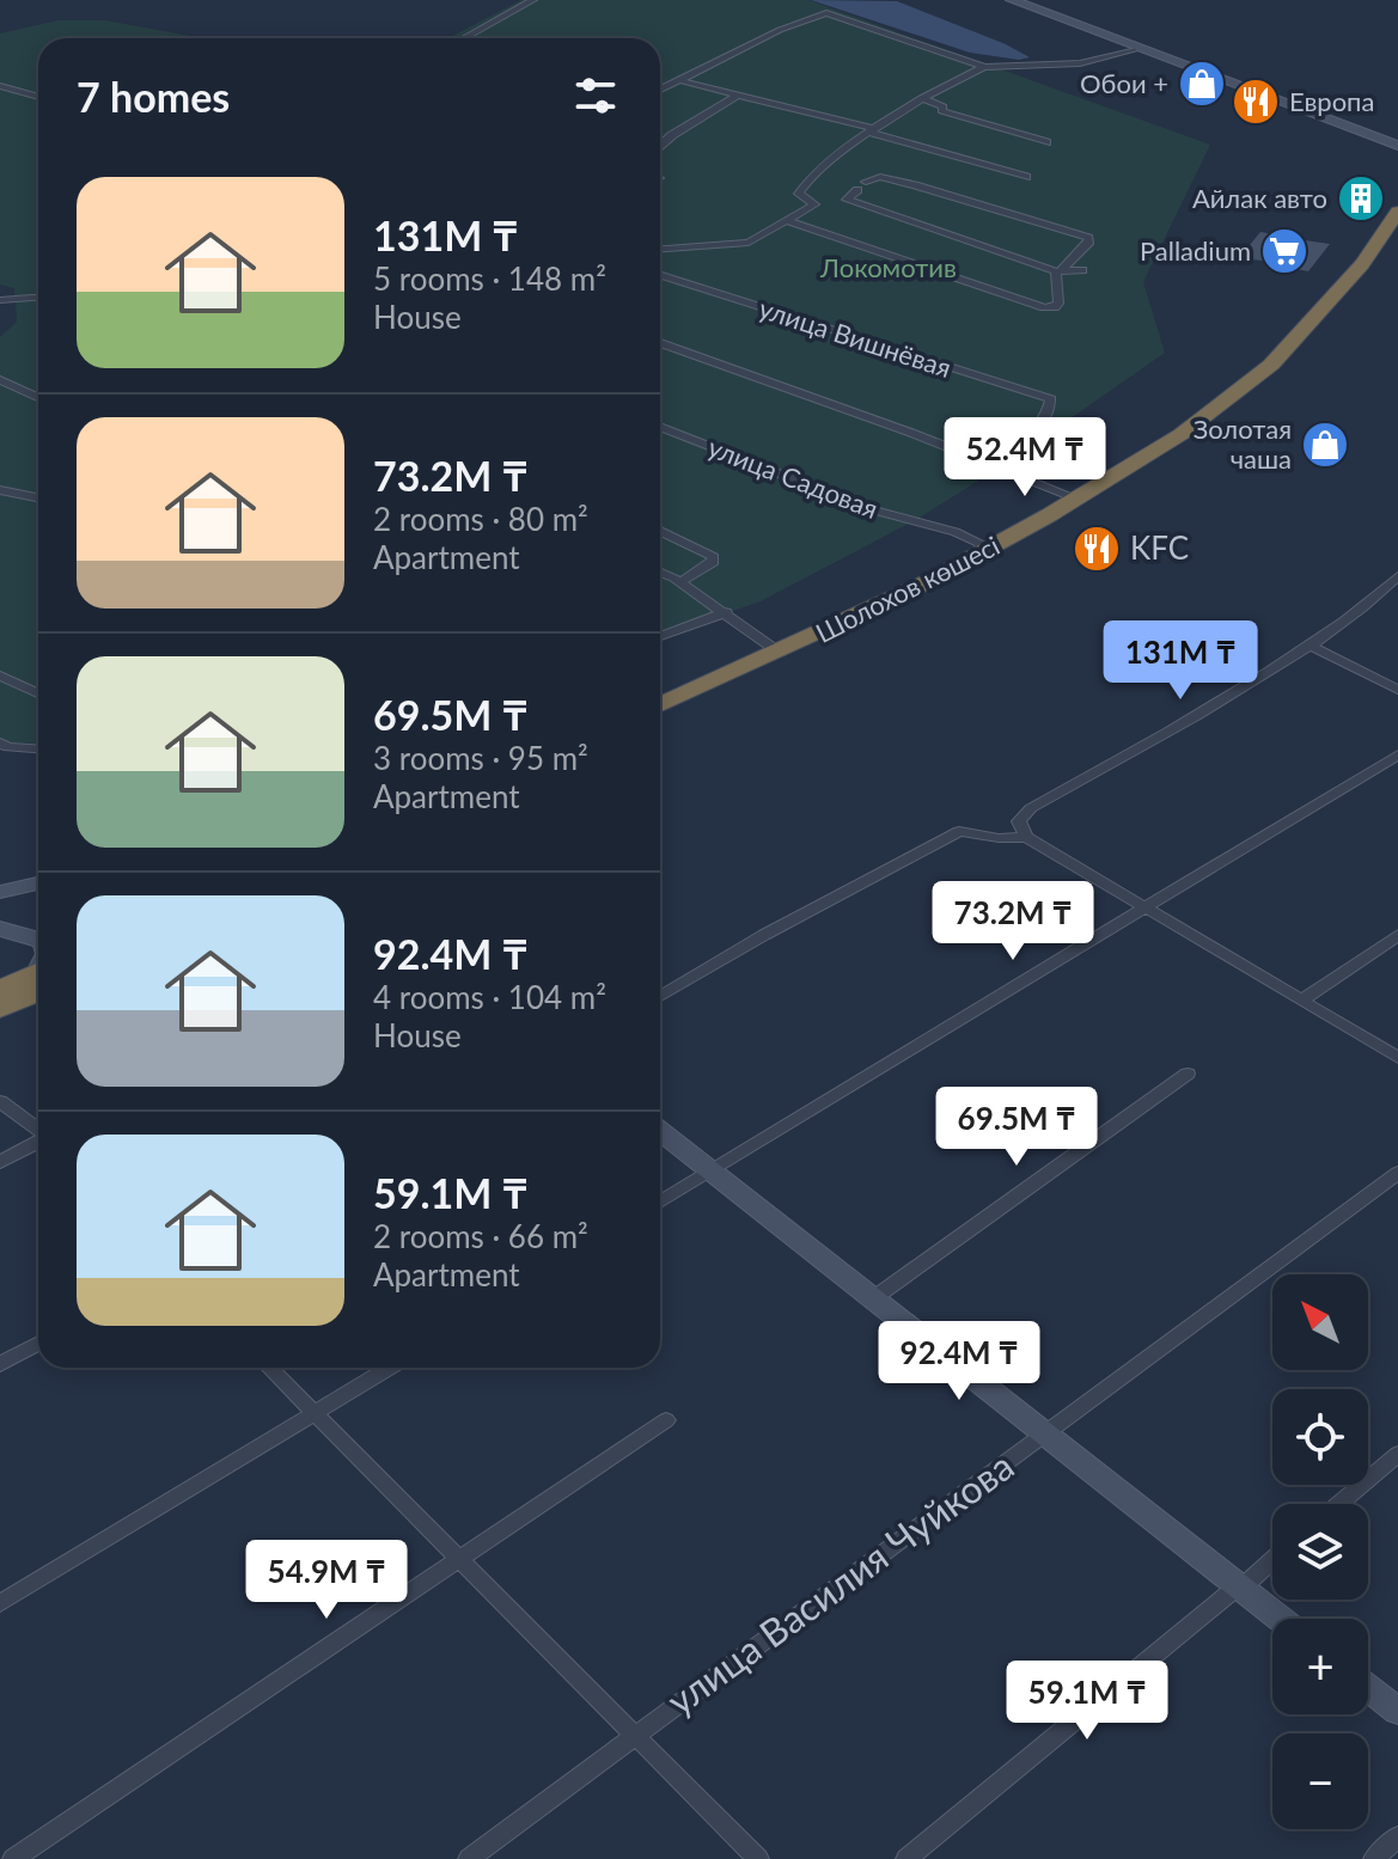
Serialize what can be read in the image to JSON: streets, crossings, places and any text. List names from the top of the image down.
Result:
{
  "streets": {
    "highway": ["Шолохов көшесі"],
    "street": ["улица Вишнёвая", "улица Садовая", "улица Василия Чуйкова"]
  },
  "crossings": [
    ["улица Садовая", "Шолохов көшесі"]
  ],
  "parks": ["Локомотив"],
  "places": {
    "shop": ["Обои +", "Золотая чаша"],
    "restaurant": ["Европа", "KFC"],
    "building": ["Айлак авто"],
    "supermarket": ["Palladium"]
  },
  "north": "top left",
  "page": {
    "heading": "7 homes",
    "list": [
      {
        "name": "131M ₸",
        "note": "5 rooms · 148 m² · House"
      },
      {
        "name": "73.2M ₸",
        "note": "2 rooms · 80 m² · Apartment"
      },
      {
        "name": "69.5M ₸",
        "note": "3 rooms · 95 m² · Apartment"
      },
      {
        "name": "92.4M ₸",
        "note": "4 rooms · 104 m² · House"
      },
      {
        "name": "59.1M ₸",
        "note": "2 rooms · 66 m² · Apartment"
      }
    ],
    "price": [
      "52.4M ₸",
      "131M ₸",
      "73.2M ₸",
      "69.5M ₸",
      "92.4M ₸",
      "54.9M ₸",
      "59.1M ₸"
    ],
    "map_buttons": ["+", "−"]
  }
}
